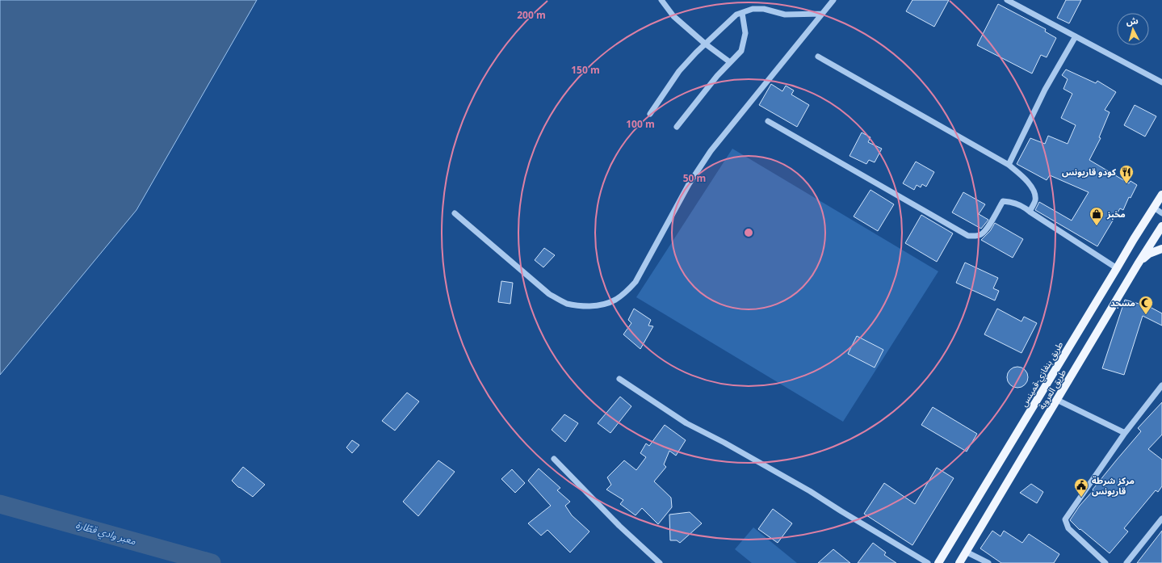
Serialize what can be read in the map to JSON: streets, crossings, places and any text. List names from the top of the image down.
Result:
{
  "streets": {
    "main road": ["طريق بنغازي-قمينس", "طريق العروبة"]
  },
  "water": ["معبر وادي قطّارة"],
  "places": {
    "restaurant": ["كودو قاريونس"],
    "shop": ["مخبز"],
    "mosque": ["مسجد"],
    "public building": ["مركز شرطة قاريونس"]
  },
  "north": "top",
  "rings": [
    "200 m",
    "150 m",
    "100 m",
    "50 m"
  ]
}
